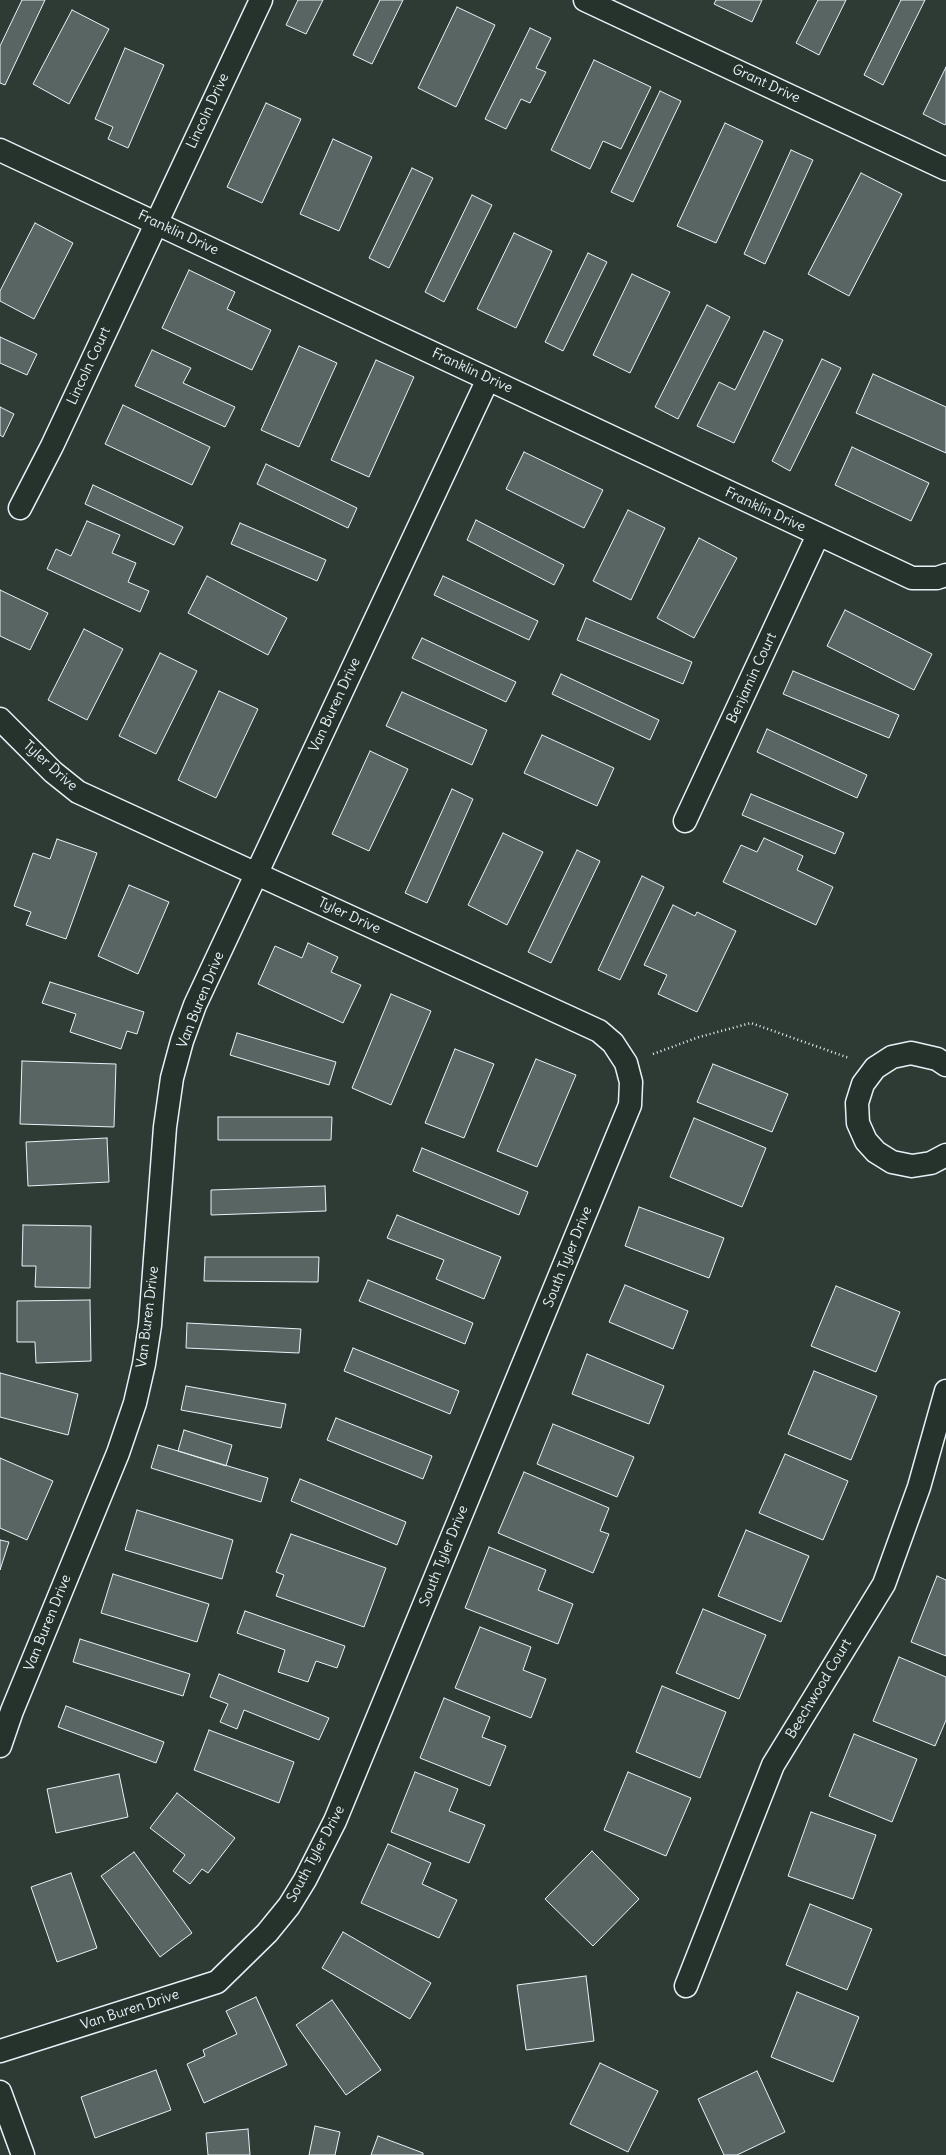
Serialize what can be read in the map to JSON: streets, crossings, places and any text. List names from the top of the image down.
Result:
{
  "streets": {
    "street": [
      "Grant Drive",
      "Lincoln Drive",
      "Franklin Drive",
      "Lincoln Court",
      "Benjamin Court",
      "Van Buren Drive",
      "Tyler Drive",
      "South Tyler Drive",
      "Beechwood Court"
    ]
  },
  "crossings": [
    ["Lincoln Drive", "Franklin Drive"],
    ["Lincoln Drive", "Lincoln Court"],
    ["Franklin Drive", "Lincoln Court"],
    ["Franklin Drive", "Benjamin Court"],
    ["Franklin Drive", "Van Buren Drive"],
    ["Van Buren Drive", "Tyler Drive"],
    ["Van Buren Drive", "South Tyler Drive"],
    ["Tyler Drive", "South Tyler Drive"]
  ]
}
